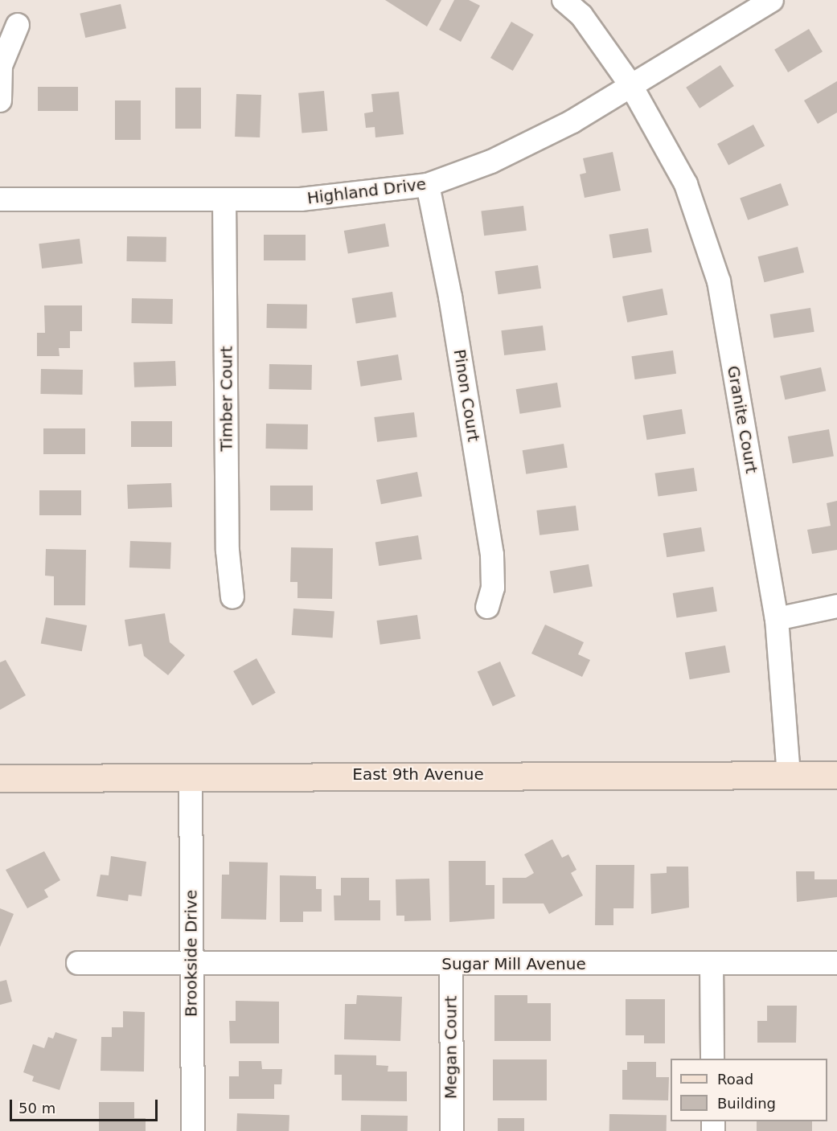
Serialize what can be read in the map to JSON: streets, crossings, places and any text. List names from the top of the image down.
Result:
{
  "streets": {
    "main road": ["East 9th Avenue"],
    "street": [
      "Highland Drive",
      "Pinon Court",
      "Timber Court",
      "Granite Court",
      "Brookside Drive",
      "Sugar Mill Avenue",
      "Megan Court"
    ]
  },
  "crossings": [
    ["Highland Drive", "Pinon Court"],
    ["Highland Drive", "Timber Court"],
    ["Highland Drive", "Granite Court"],
    ["Granite Court", "East 9th Avenue"],
    ["East 9th Avenue", "Brookside Drive"],
    ["Brookside Drive", "Sugar Mill Avenue"],
    ["Sugar Mill Avenue", "Megan Court"]
  ],
  "legend": ["Road", "Building"],
  "scale_bar": "50 m"
}
